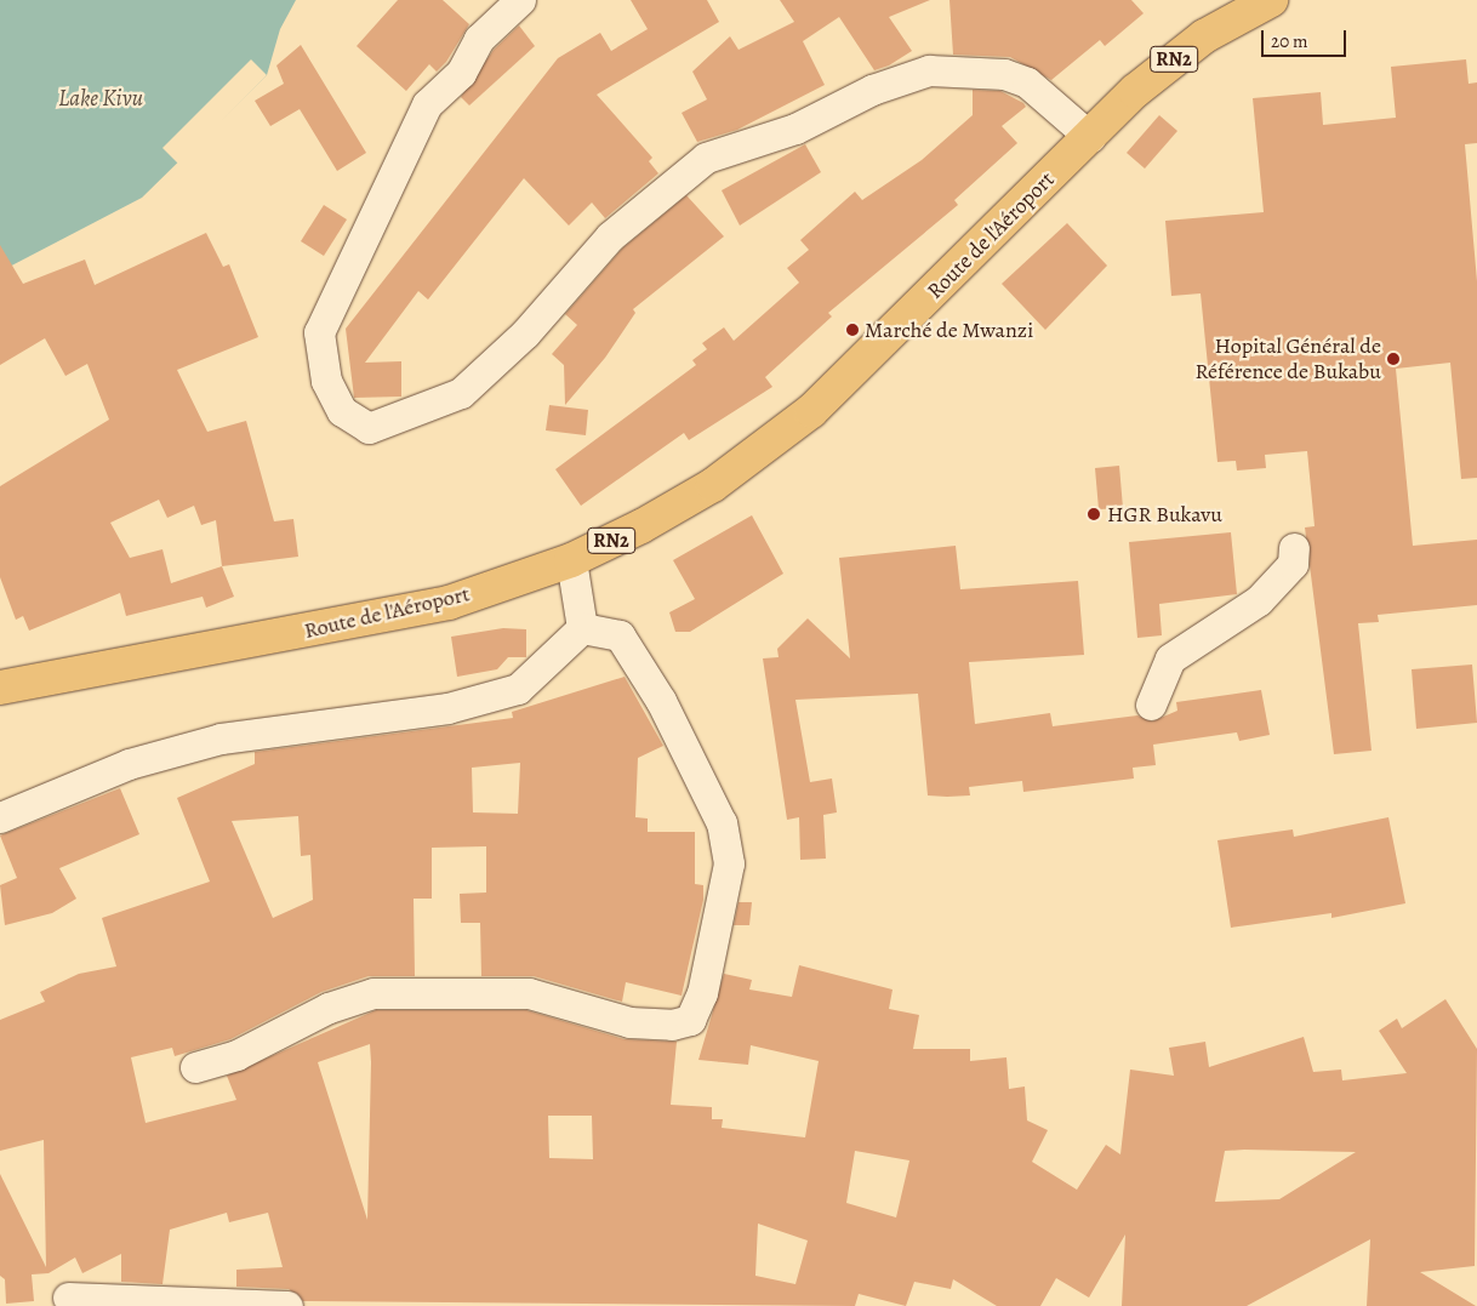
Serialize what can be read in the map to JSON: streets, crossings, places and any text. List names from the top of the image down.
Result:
{
  "streets": {
    "highway": ["RN2", "Route de l'Aéroport"]
  },
  "crossings": [
    ["RN2", "Route de l'Aéroport"]
  ],
  "water": ["Lake Kivu"],
  "places": ["Marché de Mwanzi", "Hopital Général de Référence de Bukabu", "HGR Bukavu"],
  "scale_bar": "20 m"
}
